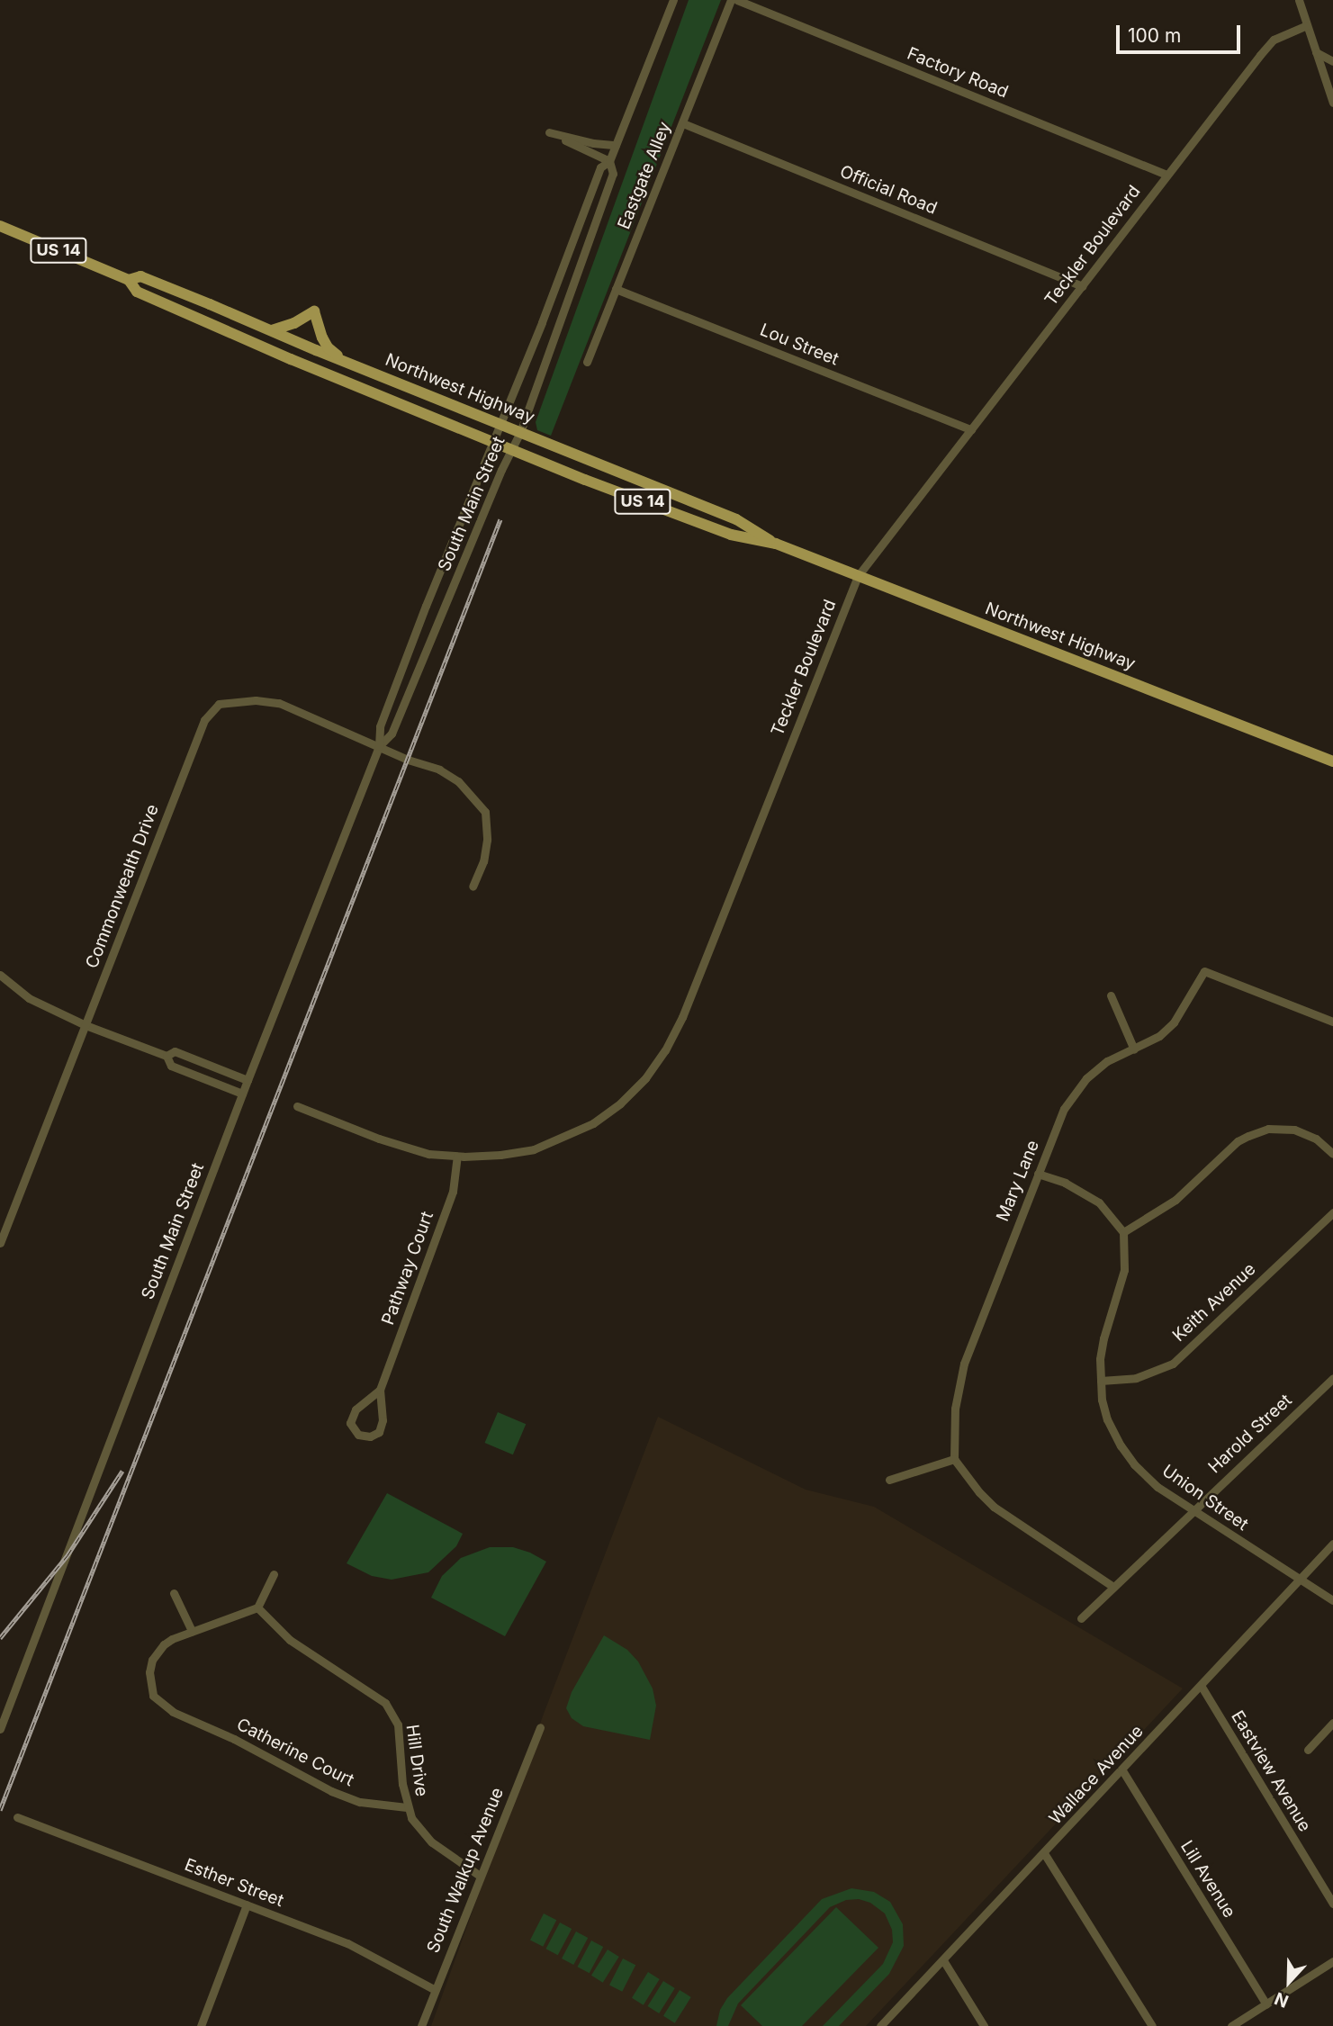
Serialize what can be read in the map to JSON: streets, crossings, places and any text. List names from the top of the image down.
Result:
{
  "streets": {
    "main road": ["US 14", "Northwest Highway"],
    "street": [
      "Factory Road",
      "Eastgate Alley",
      "Official Road",
      "Teckler Boulevard",
      "Lou Street",
      "South Main Street",
      "Commonwealth Drive",
      "Mary Lane",
      "Pathway Court",
      "Keith Avenue",
      "Harold Street",
      "Union Street",
      "Catherine Court",
      "Hill Drive",
      "Eastview Avenue",
      "Wallace Avenue",
      "South Walkup Avenue",
      "Lill Avenue",
      "Esther Street"
    ]
  },
  "crossings": [
    ["Factory Road", "Teckler Boulevard"],
    ["Eastgate Alley", "Official Road"],
    ["Eastgate Alley", "Lou Street"],
    ["Official Road", "Teckler Boulevard"],
    ["Teckler Boulevard", "Lou Street"],
    ["Teckler Boulevard", "Northwest Highway"],
    ["Teckler Boulevard", "Pathway Court"],
    ["Northwest Highway", "South Main Street"],
    ["South Main Street", "Commonwealth Drive"],
    ["Keith Avenue", "Union Street"],
    ["Harold Street", "Union Street"],
    ["Union Street", "Wallace Avenue"],
    ["Catherine Court", "Hill Drive"],
    ["Hill Drive", "South Walkup Avenue"],
    ["Eastview Avenue", "Wallace Avenue"],
    ["Wallace Avenue", "Lill Avenue"],
    ["South Walkup Avenue", "Esther Street"]
  ],
  "scale_bar": "100 m",
  "north": "bottom"
}
